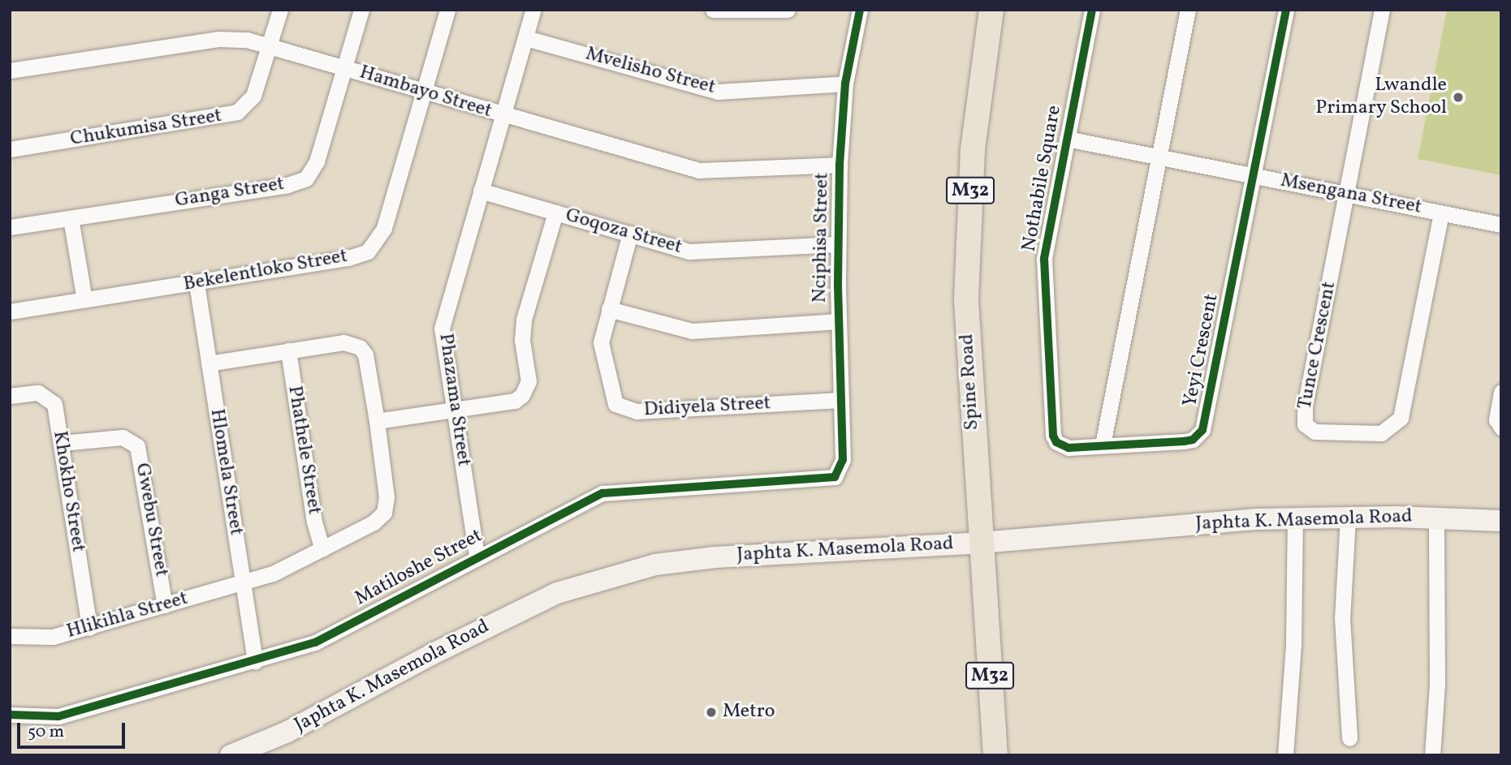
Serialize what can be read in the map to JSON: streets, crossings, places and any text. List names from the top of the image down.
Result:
{
  "streets": {
    "main road": ["M32", "Spine Road", "Japhta K. Masemola Road"],
    "street": [
      "Mvelisho Street",
      "Hambayo Street",
      "Chukumisa Street",
      "Nothabile Square",
      "Ganga Street",
      "Msengana Street",
      "Goqoza Street",
      "Nciphisa Street",
      "Bekelentloko Street",
      "Tunce Crescent",
      "Yeyi Crescent",
      "Phazama Street",
      "Didiyela Street",
      "Phathele Street",
      "Hlomela Street",
      "Khokho Street",
      "Gwebu Street",
      "Matiloshe Street",
      "Hlikihla Street"
    ]
  },
  "crossings": [
    ["Mvelisho Street", "Nciphisa Street"],
    ["Mvelisho Street", "Phazama Street"],
    ["Hambayo Street", "Chukumisa Street"],
    ["Hambayo Street", "Ganga Street"],
    ["Hambayo Street", "Nciphisa Street"],
    ["Hambayo Street", "Bekelentloko Street"],
    ["Hambayo Street", "Phazama Street"],
    ["Nothabile Square", "Msengana Street"],
    ["Nothabile Square", "Yeyi Crescent"],
    ["Msengana Street", "Tunce Crescent"],
    ["Msengana Street", "Yeyi Crescent"],
    ["Goqoza Street", "Nciphisa Street"],
    ["Goqoza Street", "Phazama Street"],
    ["Goqoza Street", "Didiyela Street"],
    ["Nciphisa Street", "Didiyela Street"],
    ["Nciphisa Street", "Matiloshe Street"],
    ["Bekelentloko Street", "Hlomela Street"],
    ["Spine Road", "Japhta K. Masemola Road"],
    ["Phazama Street", "Matiloshe Street"],
    ["Phathele Street", "Hlikihla Street"],
    ["Hlomela Street", "Matiloshe Street"],
    ["Hlomela Street", "Hlikihla Street"],
    ["Khokho Street", "Gwebu Street"],
    ["Khokho Street", "Hlikihla Street"],
    ["Gwebu Street", "Hlikihla Street"]
  ],
  "places": ["Lwandle Primary School", "Metro"],
  "scale_bar": "50 m"
}
